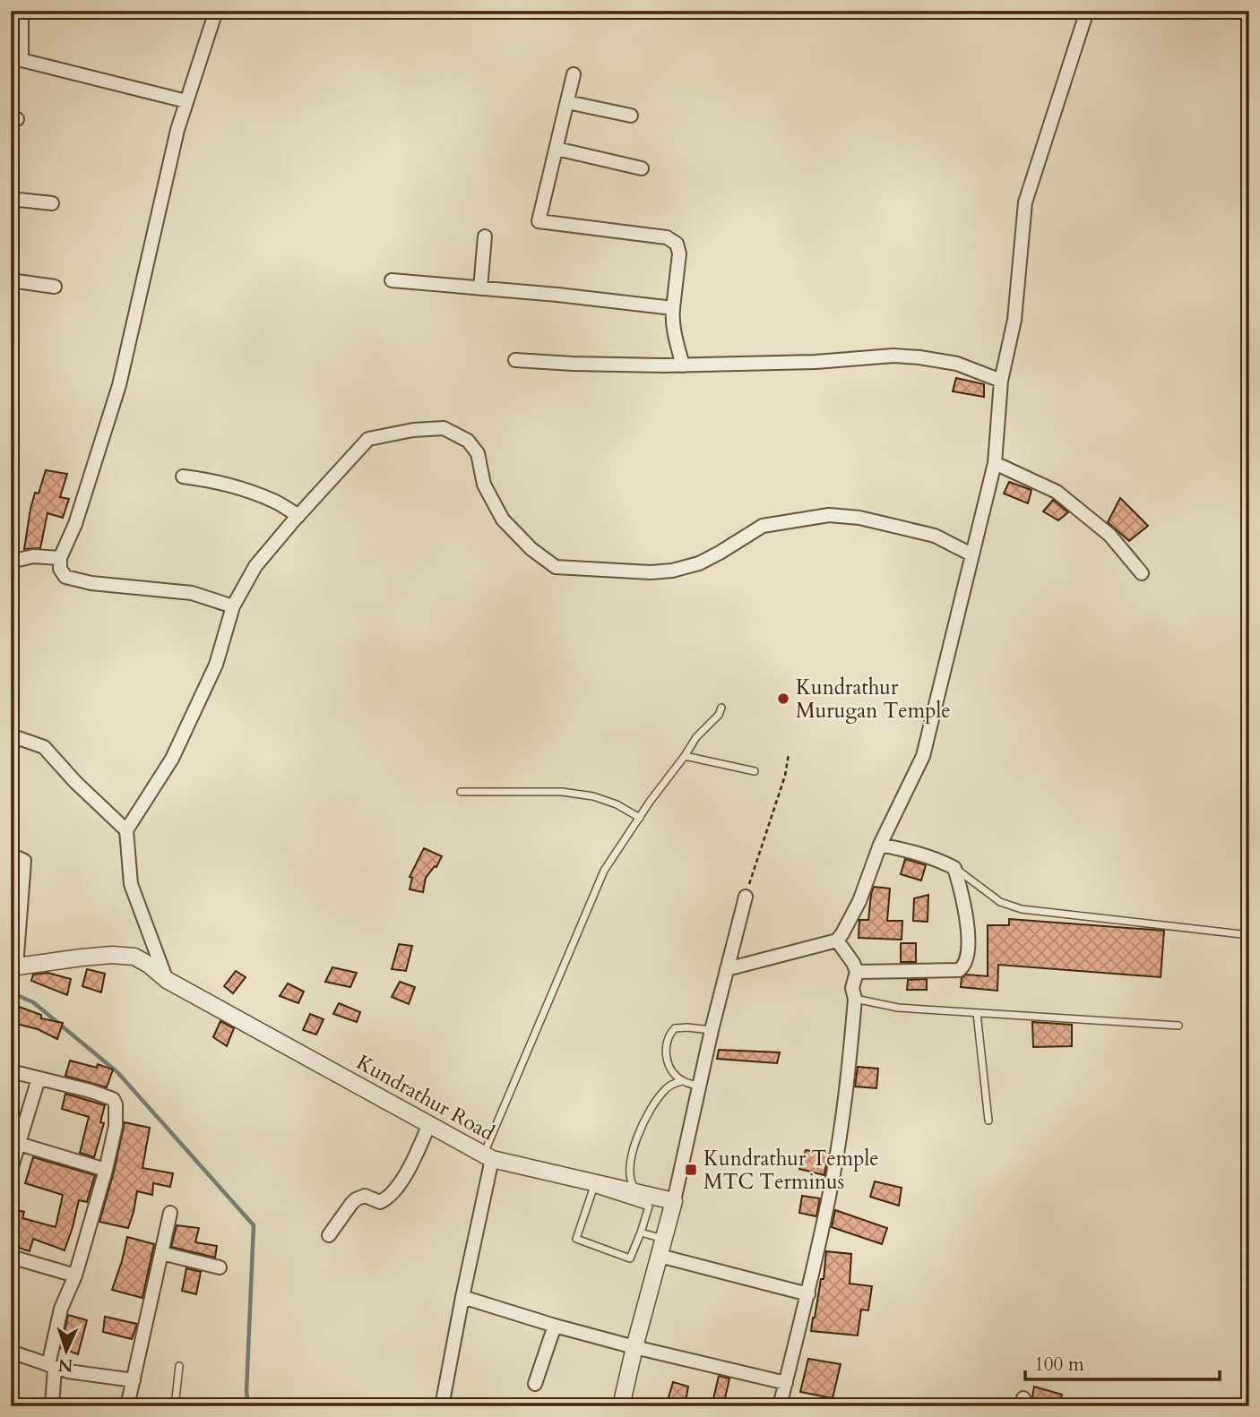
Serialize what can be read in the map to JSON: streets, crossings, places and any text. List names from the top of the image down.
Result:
{
  "streets": {
    "street": ["Kundrathur Road"]
  },
  "places": {
    "other": ["Kundrathur Murugan Temple"],
    "transit": ["Kundrathur Temple MTC Terminus"]
  },
  "scale_bar": "100 m",
  "north": "bottom"
}
